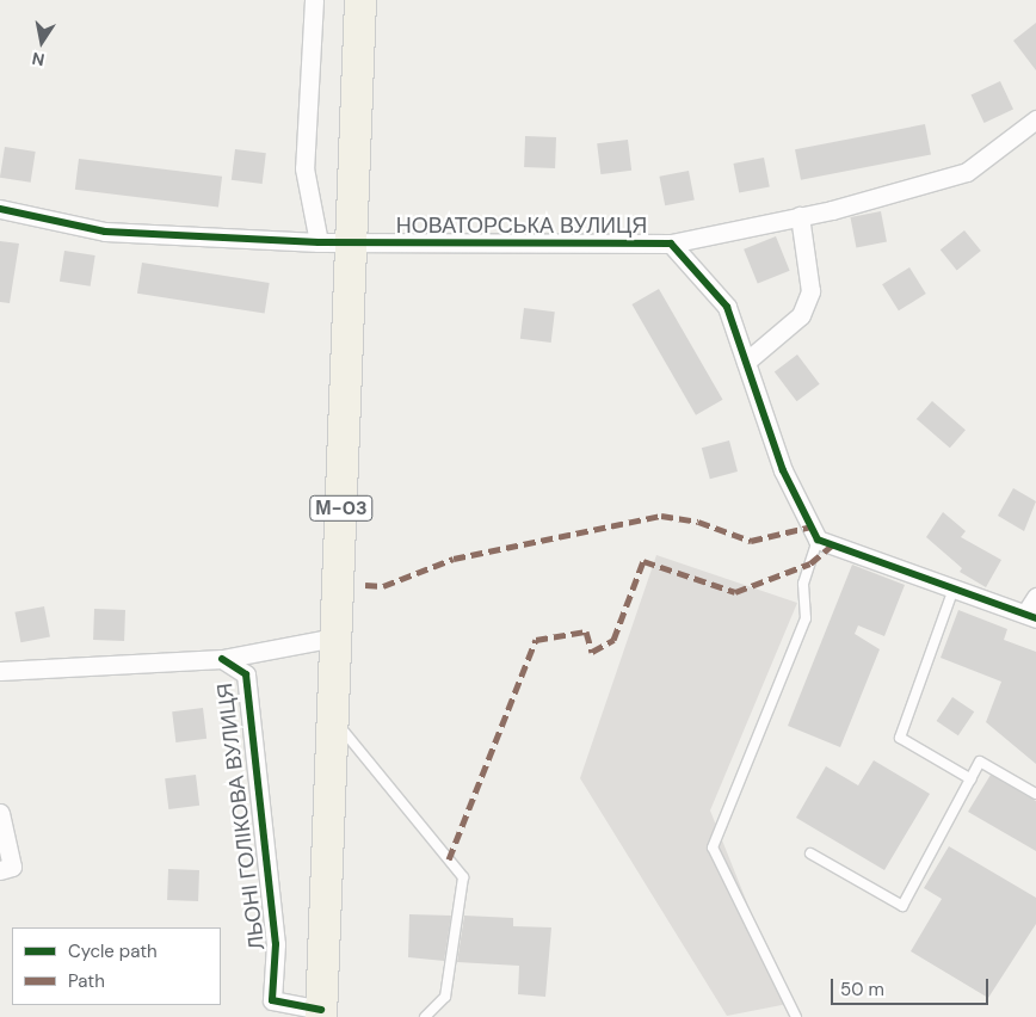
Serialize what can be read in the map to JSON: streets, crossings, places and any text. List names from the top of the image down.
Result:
{
  "streets": {
    "highway": ["М-03"],
    "street": ["НОВАТОРСЬКА ВУЛИЦЯ", "ЛЬОНІ ГОЛІКОВА ВУЛИЦЯ"]
  },
  "crossings": [
    ["НОВАТОРСЬКА ВУЛИЦЯ", "М-03"],
    ["М-03", "ЛЬОНІ ГОЛІКОВА ВУЛИЦЯ"]
  ],
  "legend": ["Cycle path", "Path"],
  "scale_bar": "50 m",
  "north": "bottom"
}
